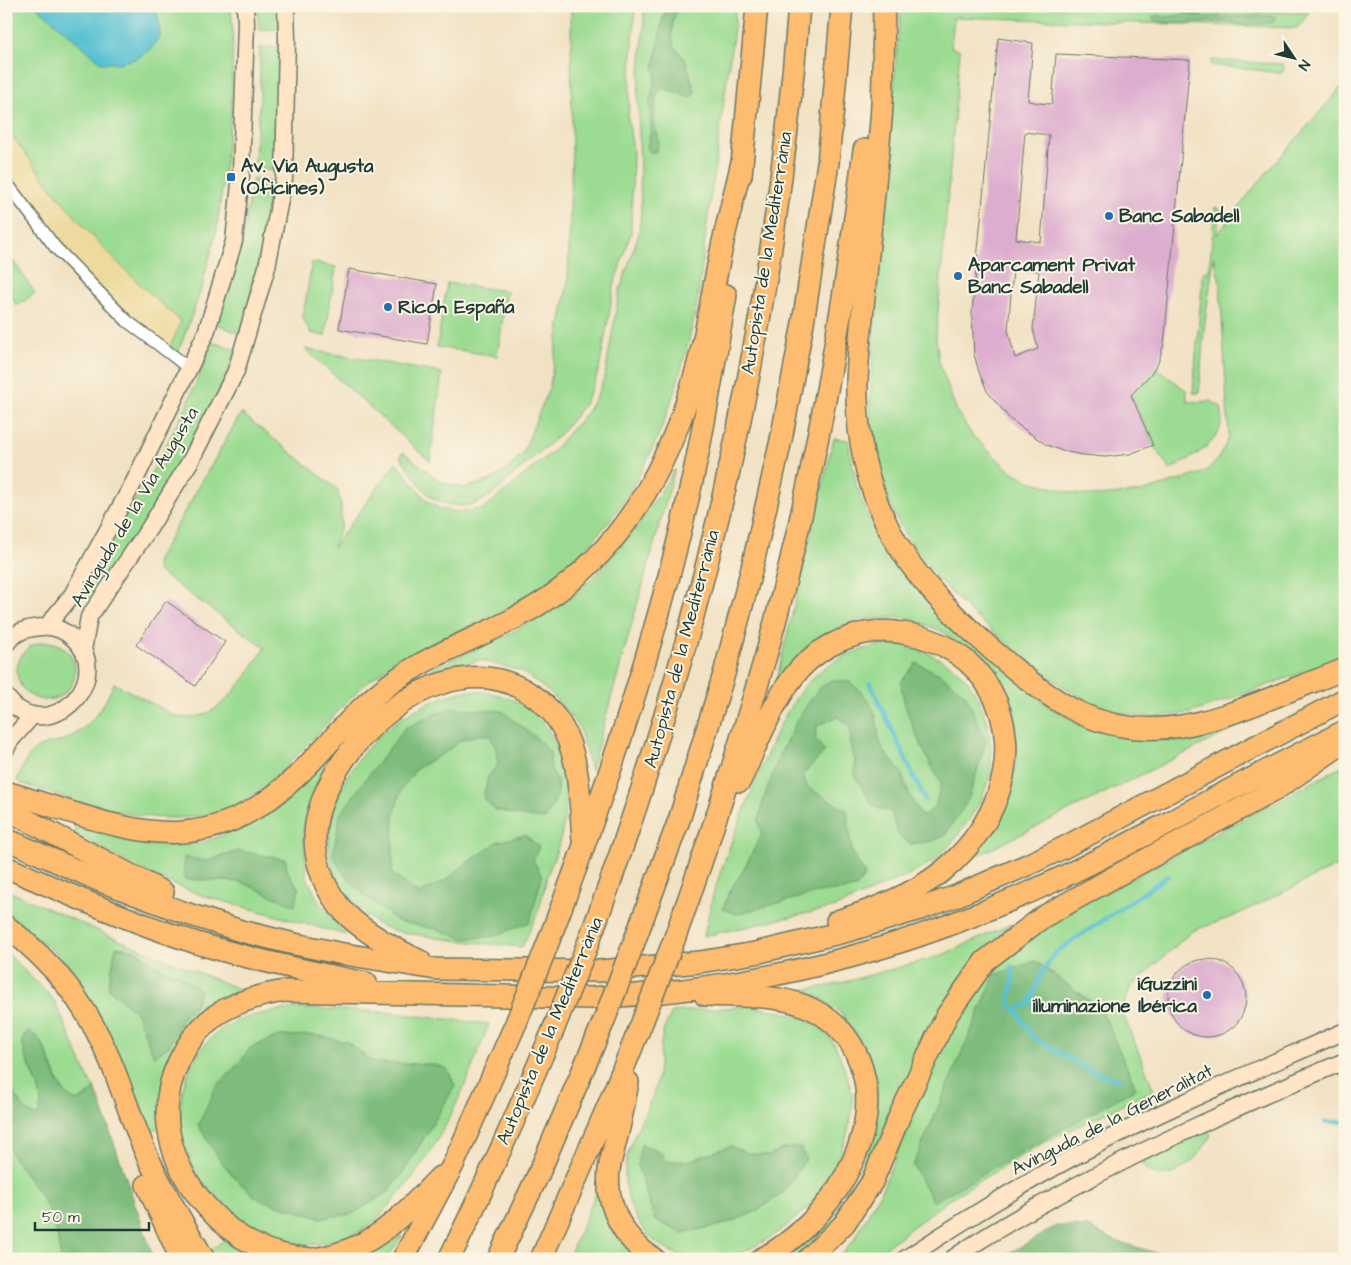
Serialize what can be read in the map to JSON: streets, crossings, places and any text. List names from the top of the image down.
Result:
{
  "streets": {
    "highway": ["Autopista de la Mediterrània"],
    "street": ["Avinguda de la Via Augusta", "Avinguda de la Generalitat"]
  },
  "places": {
    "transit": ["Av. Via Augusta (Oficines)"],
    "other": [
      "Banc Sabadell",
      "Aparcament Privat Banc Sabadell",
      "Ricoh España",
      "iGuzzini illuminazione Ibérica"
    ]
  },
  "scale_bar": "50 m",
  "north": "bottom right"
}
